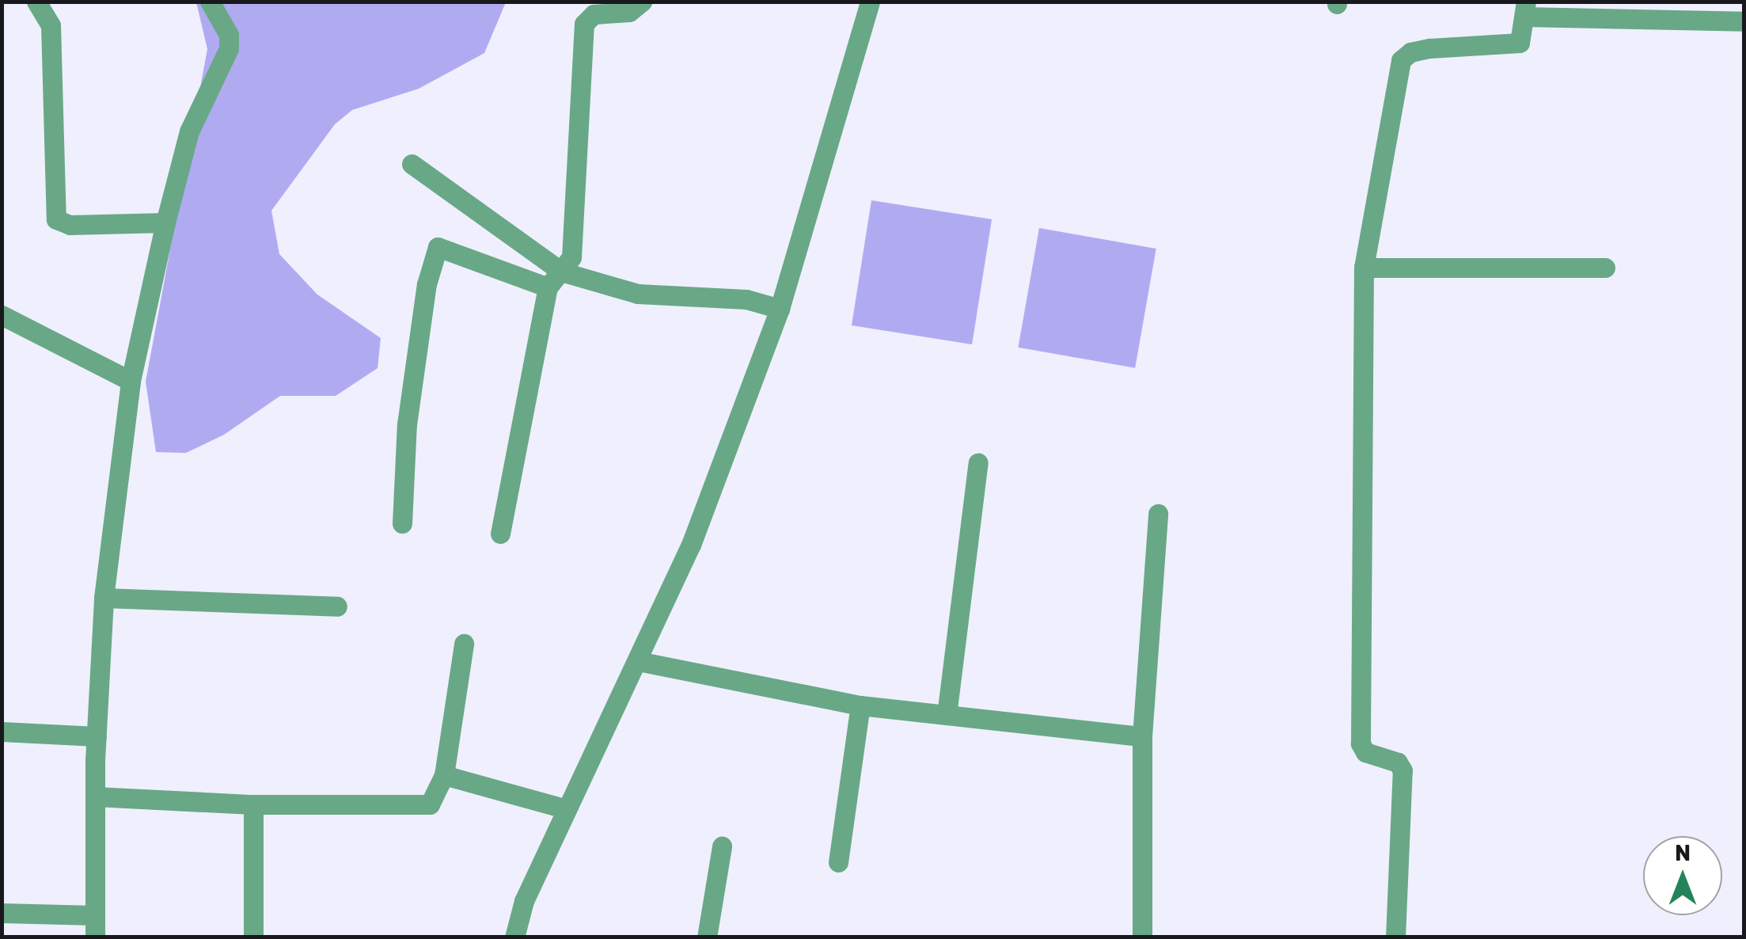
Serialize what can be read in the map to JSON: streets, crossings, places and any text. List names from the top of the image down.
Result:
{
  "north": "top"
}
